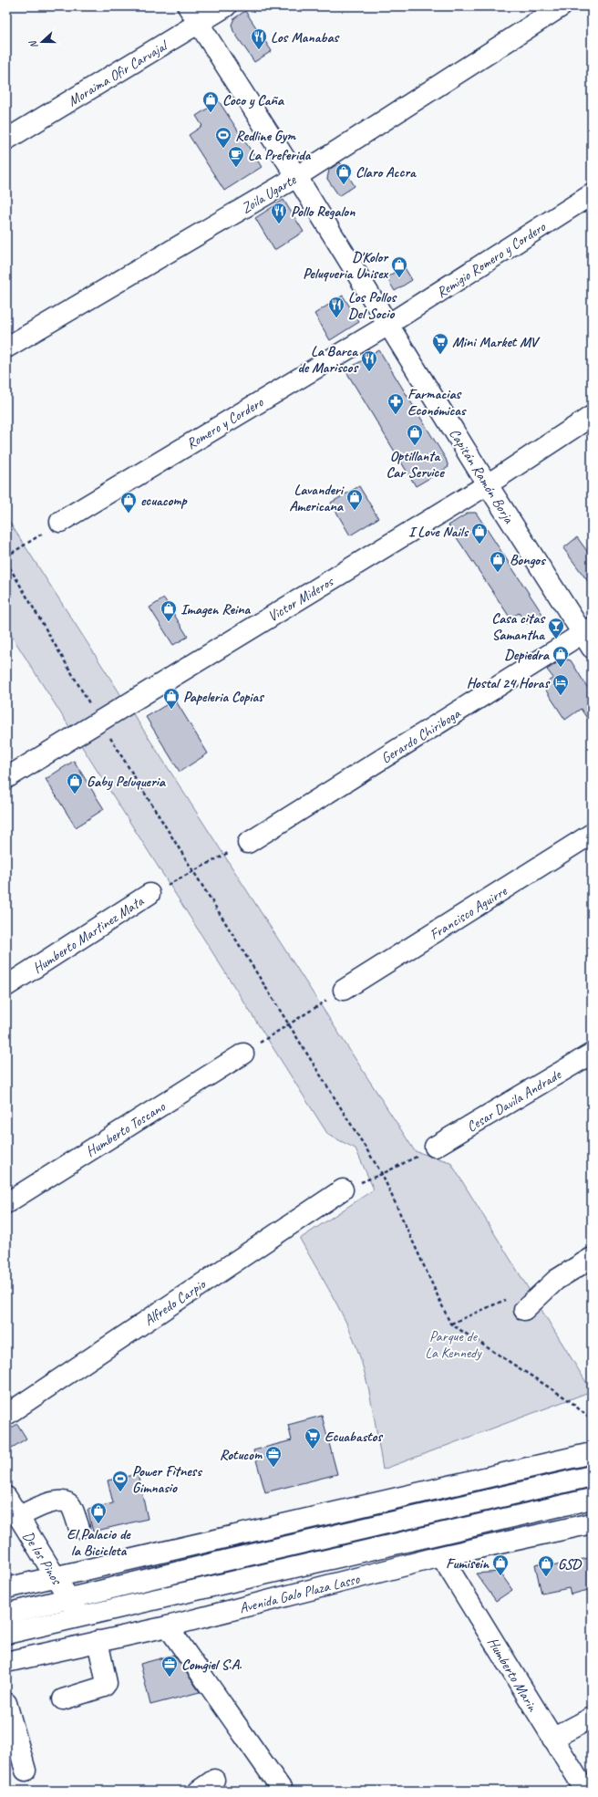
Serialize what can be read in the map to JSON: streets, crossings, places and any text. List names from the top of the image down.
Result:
{
  "streets": {
    "street": [
      "Moraima Ofir Carvajal",
      "Zoila Ugarte",
      "Remigio Romero y Cordero",
      "Romero y Cordero",
      "Capitán Ramón Borja",
      "Victor Mideros",
      "Gerardo Chiriboga",
      "Francisco Aguirre",
      "Humberto Martinez Mata",
      "Cesar Davila Andrade",
      "Humberto Toscano",
      "Alfredo Carpio",
      "De los Pinos",
      "Avenida Galo Plaza Lasso",
      "Humberto Marin"
    ]
  },
  "crossings": [
    ["Moraima Ofir Carvajal", "Capitán Ramón Borja"],
    ["Zoila Ugarte", "Capitán Ramón Borja"],
    ["Remigio Romero y Cordero", "Romero y Cordero"],
    ["Remigio Romero y Cordero", "Capitán Ramón Borja"],
    ["Romero y Cordero", "Capitán Ramón Borja"],
    ["Capitán Ramón Borja", "Victor Mideros"],
    ["Capitán Ramón Borja", "Gerardo Chiriboga"],
    ["De los Pinos", "Avenida Galo Plaza Lasso"],
    ["Avenida Galo Plaza Lasso", "Humberto Marin"]
  ],
  "parks": ["Parque de La Kennedy"],
  "places": {
    "restaurant": [
      "Los Manabas",
      "Pollo Regalon",
      "Los Pollos Del Socio",
      "La Barca de Mariscos"
    ],
    "shop": [
      "Coco y Caña",
      "Claro Accra",
      "D'Kolor Peluqueria Unisex",
      "Optillanta Car Service",
      "Lavanderi Americana",
      "ecuacomp",
      "I Love Nails",
      "Bongos",
      "Imagen Reina",
      "Depiedra",
      "Papeleria Copias",
      "Gaby Peluqueria",
      "El Palacio de la Bicicleta",
      "Fumisein",
      "GSD"
    ],
    "sports": ["Redline Gym", "Power Fitness Gimnasio"],
    "cafe": ["La Preferida"],
    "supermarket": ["Mini Market MV", "Ecuabastos"],
    "pharmacy": ["Farmacias Económicas"],
    "bar": ["Casa citas Samantha"],
    "hotel": ["Hostal 24 Horas"],
    "office": ["Rotucom", "Comgiel S.A."]
  },
  "north": "left"
}
